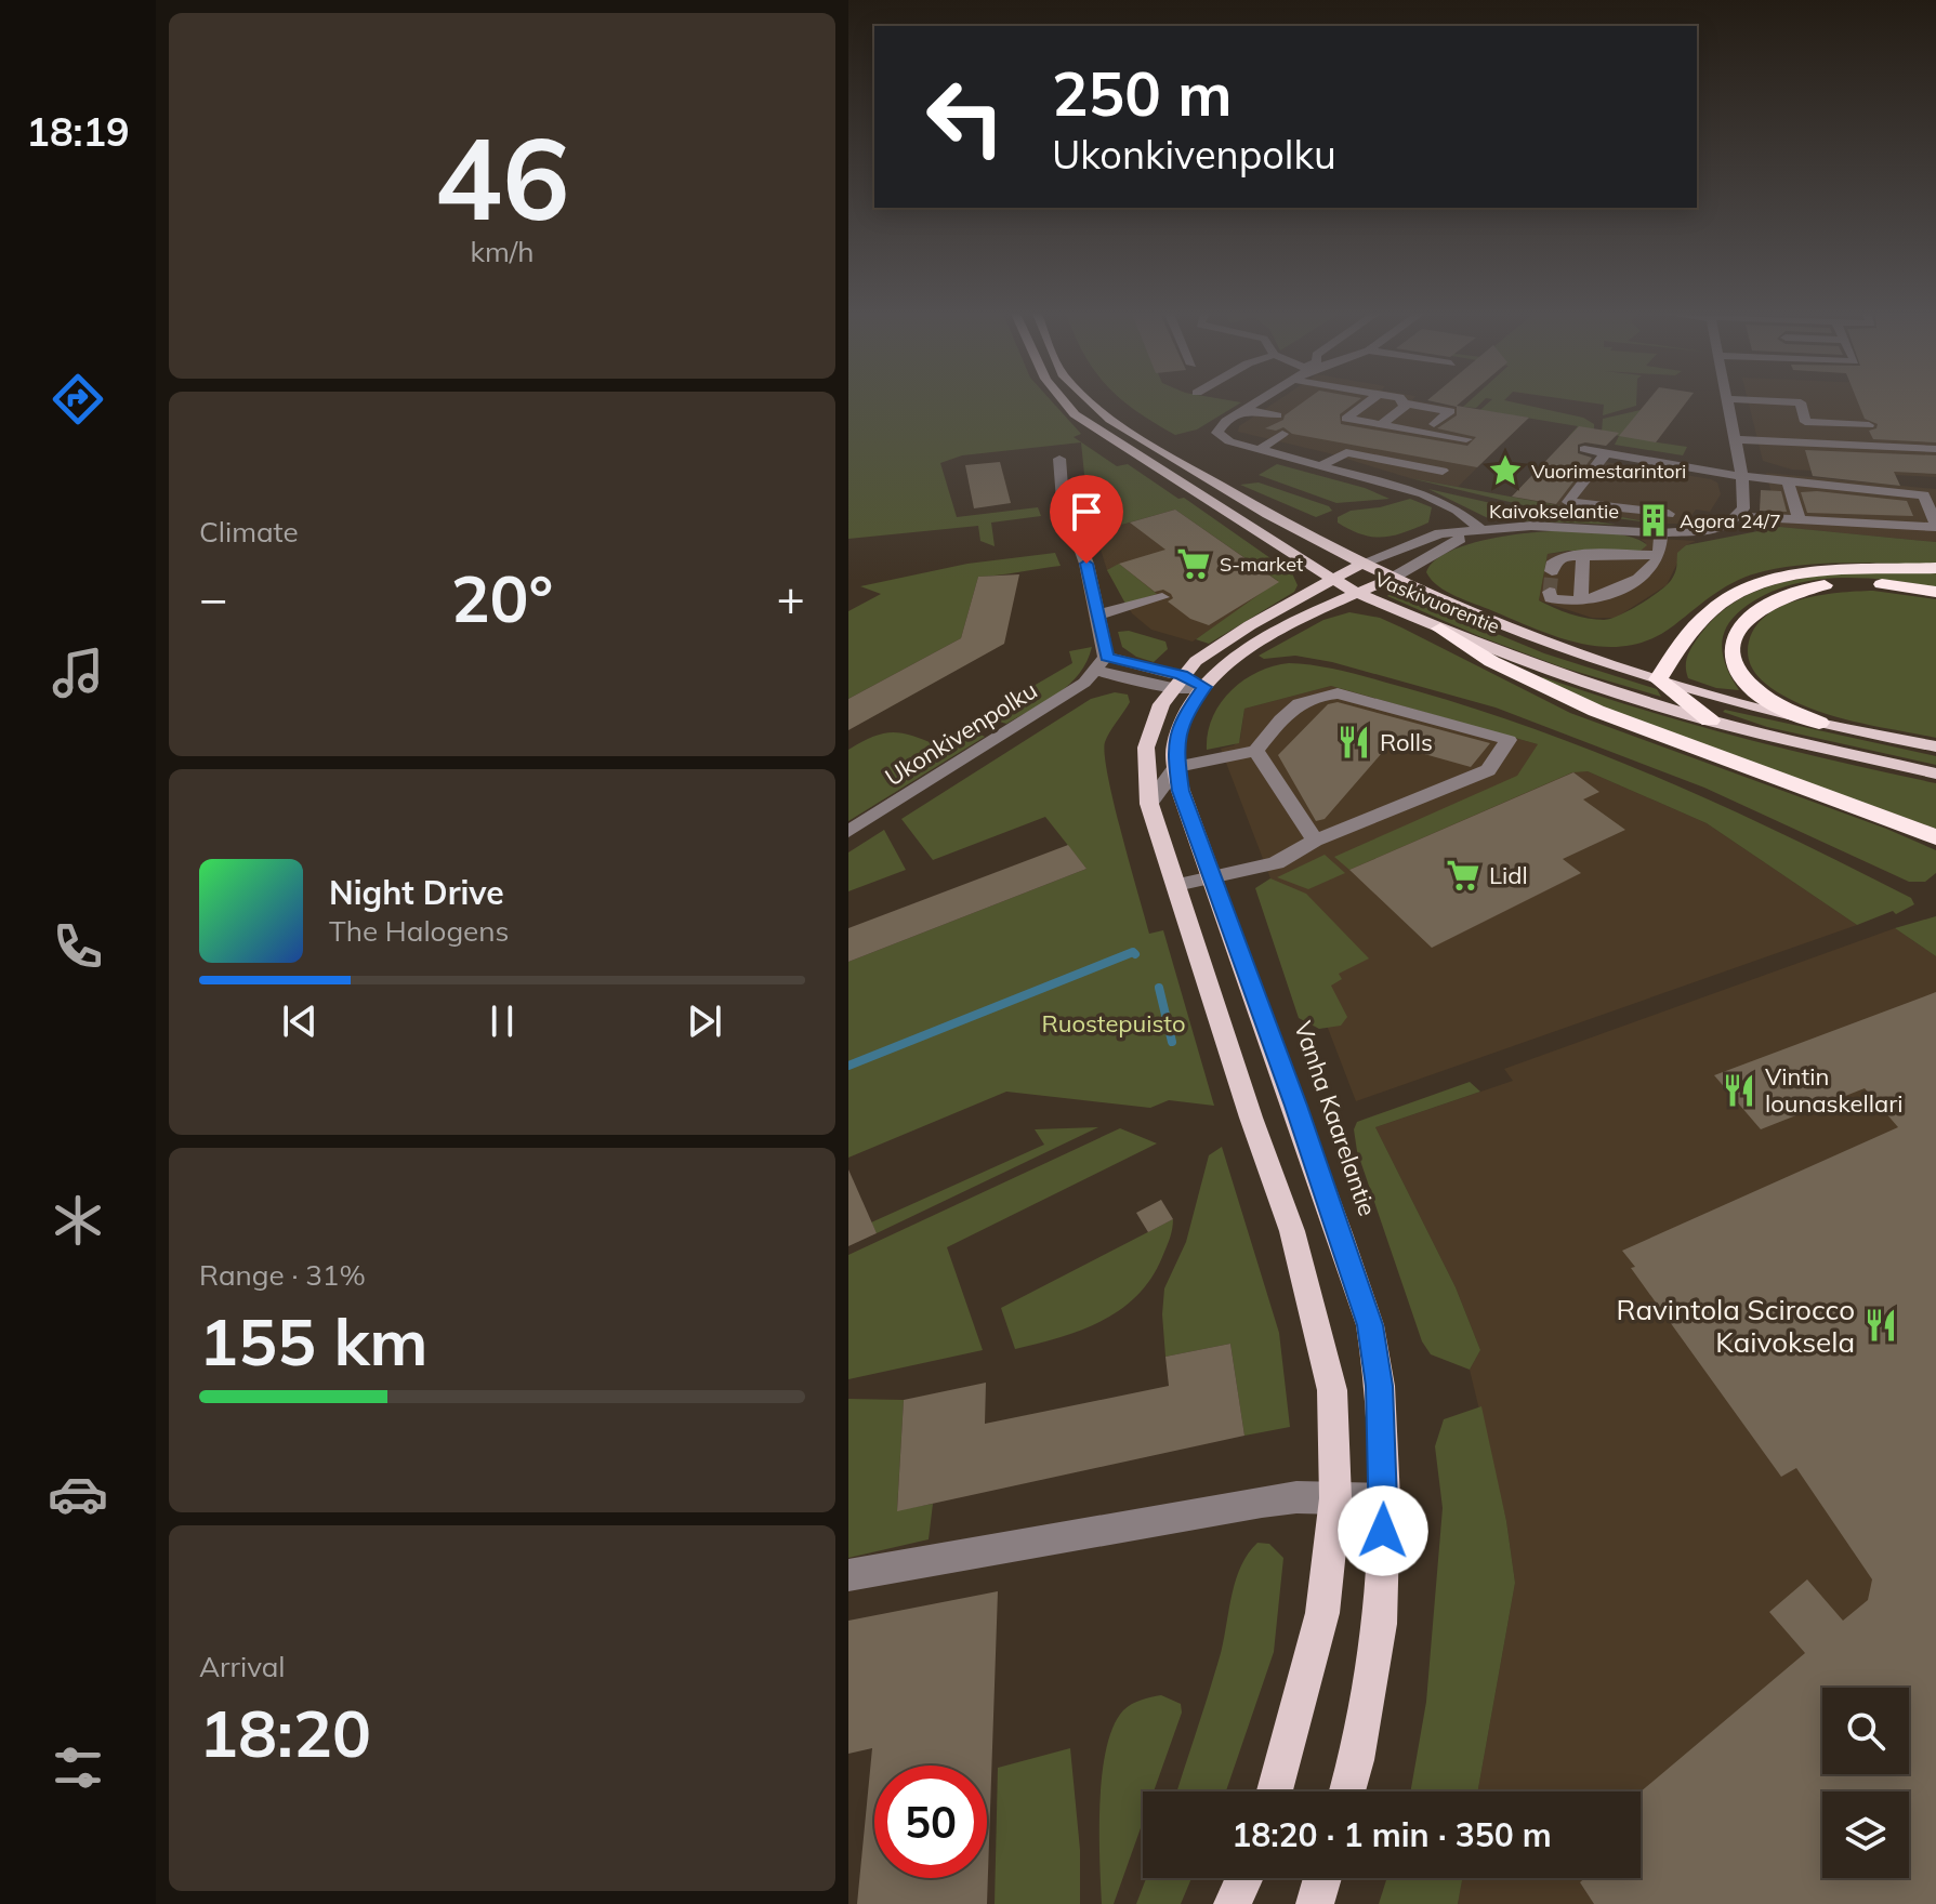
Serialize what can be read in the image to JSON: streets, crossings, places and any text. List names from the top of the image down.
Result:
{
  "streets": {
    "main road": ["Vaskivuorentie", "Vanha Kaarelantie"],
    "street": ["Kaivokselantie", "Ukonkivenpolku"]
  },
  "crossings": [
    ["Kaivokselantie", "Vaskivuorentie"],
    ["Kaivokselantie", "Vanha Kaarelantie"],
    ["Vaskivuorentie", "Vanha Kaarelantie"]
  ],
  "parks": ["Ruostepuisto"],
  "places": {
    "place": ["Vuorimestarintori"],
    "building": ["Agora 24/7"],
    "supermarket": ["S-market", "Lidl"],
    "restaurant": ["Rolls", "Vintin lounaskellari", "Ravintola Scirocco Kaivoksela"]
  },
  "page": {
    "tabs": "18:19",
    "tile": [
      ["46", "km/h"],
      "Climate",
      ["Range · 31%", "155 km"],
      ["Arrival", "18:20"]
    ],
    "turn": ["250 m", "Ukonkivenpolku"],
    "heat": ["−", "20°", "+"],
    "song": ["Night Drive", "The Halogens"],
    "limit": "50",
    "trip": "18:20 · 1 min · 350 m"
  }
}
